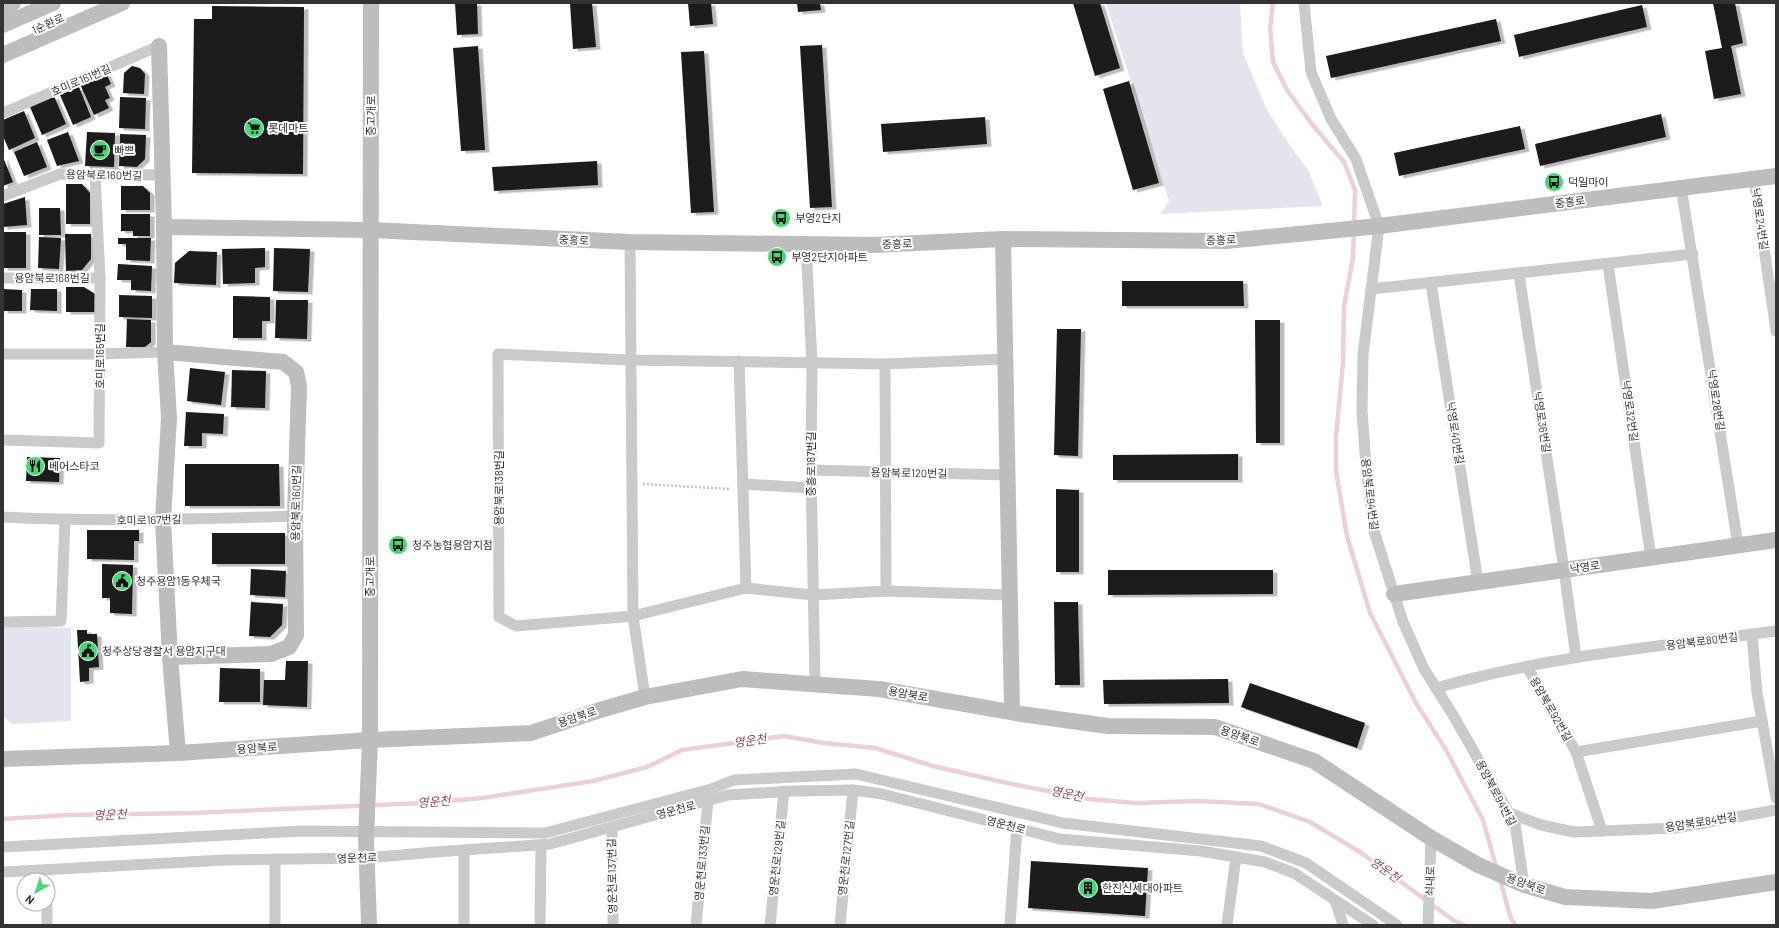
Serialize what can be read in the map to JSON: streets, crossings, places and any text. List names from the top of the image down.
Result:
{
  "streets": {
    "street": [
      "1순환로",
      "호미로161번길",
      "중고개로",
      "용암북로160번길",
      "중흥로",
      "낙영로24번길",
      "용암북로168번길",
      "호미로165번길",
      "낙영로28번길",
      "낙영로32번길",
      "낙영로36번길",
      "낙영로40번길",
      "중흥로187번길",
      "용암북로120번길",
      "용암북로138번길",
      "용암북로94번길",
      "호미로167번길",
      "낙영로",
      "용암북로80번길",
      "용암북로",
      "용암북로92번길",
      "영운천로",
      "용암북로84번길",
      "영운천로129번길",
      "영운천로127번길",
      "영운천로133번길",
      "영운천로137번길",
      "쇠내로"
    ]
  },
  "crossings": [
    ["중고개로", "중흥로"],
    ["중고개로", "용암북로"],
    ["중고개로", "영운천로"],
    ["용암북로160번길", "호미로165번길"],
    ["용암북로160번길", "호미로167번길"],
    ["중흥로", "낙영로24번길"],
    ["중흥로", "낙영로28번길"],
    ["중흥로", "중흥로187번길"],
    ["중흥로", "용암북로94번길"],
    ["용암북로168번길", "호미로165번길"],
    ["낙영로28번길", "낙영로"],
    ["낙영로32번길", "낙영로"],
    ["낙영로36번길", "낙영로"],
    ["낙영로36번길", "용암북로80번길"],
    ["낙영로40번길", "낙영로"],
    ["중흥로187번길", "용암북로120번길"],
    ["중흥로187번길", "용암북로138번길"],
    ["중흥로187번길", "용암북로"],
    ["용암북로94번길", "낙영로"],
    ["용암북로94번길", "용암북로"],
    ["용암북로94번길", "용암북로84번길"],
    ["용암북로", "쇠내로"],
    ["용암북로92번길", "용암북로84번길"],
    ["영운천로", "영운천로129번길"],
    ["영운천로", "영운천로127번길"],
    ["영운천로", "영운천로133번길"],
    ["영운천로", "영운천로137번길"]
  ],
  "water": ["영운천"],
  "places": {
    "supermarket": ["롯데마트"],
    "cafe": ["빠쁘"],
    "bus stop": [
      "덕일마이",
      "부영2단지",
      "부영2단지아파트",
      "청주농협용암지점"
    ],
    "restaurant": ["베어스타코"],
    "public building": ["청주용암1동우체국", "청주상당경찰서 용암지구대"],
    "building": ["한진신세대아파트"]
  },
  "north": "bottom left"
}
